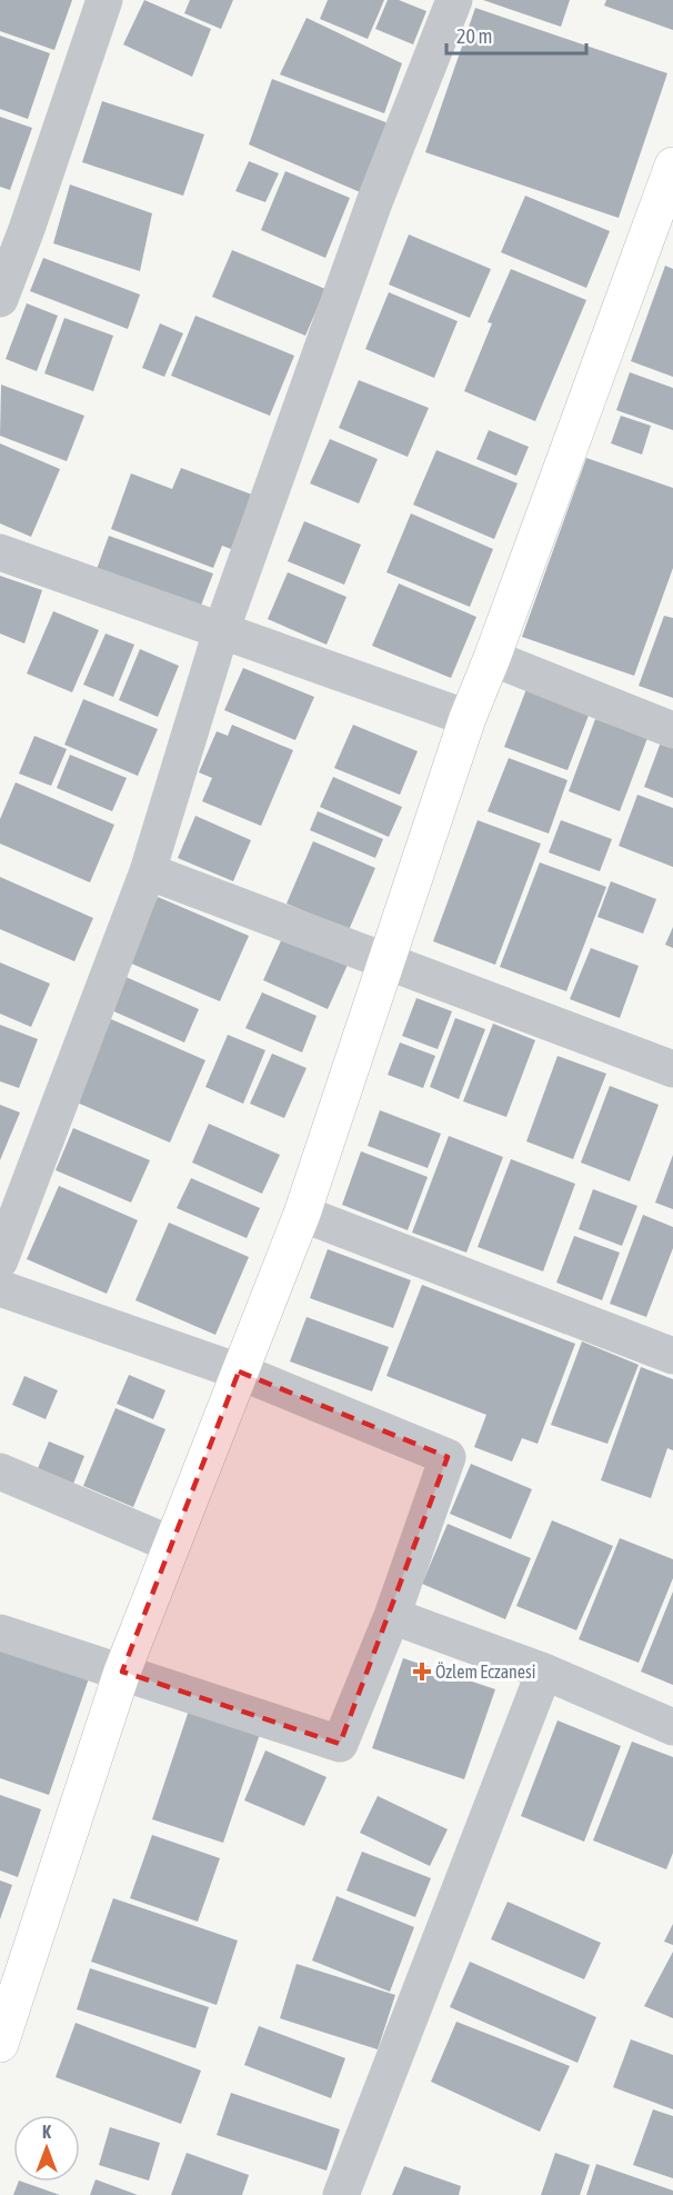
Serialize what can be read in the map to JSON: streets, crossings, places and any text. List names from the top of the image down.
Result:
{
  "places": {
    "health": ["Özlem Eczanesi"]
  },
  "scale_bar": "20 m",
  "north": "top"
}
